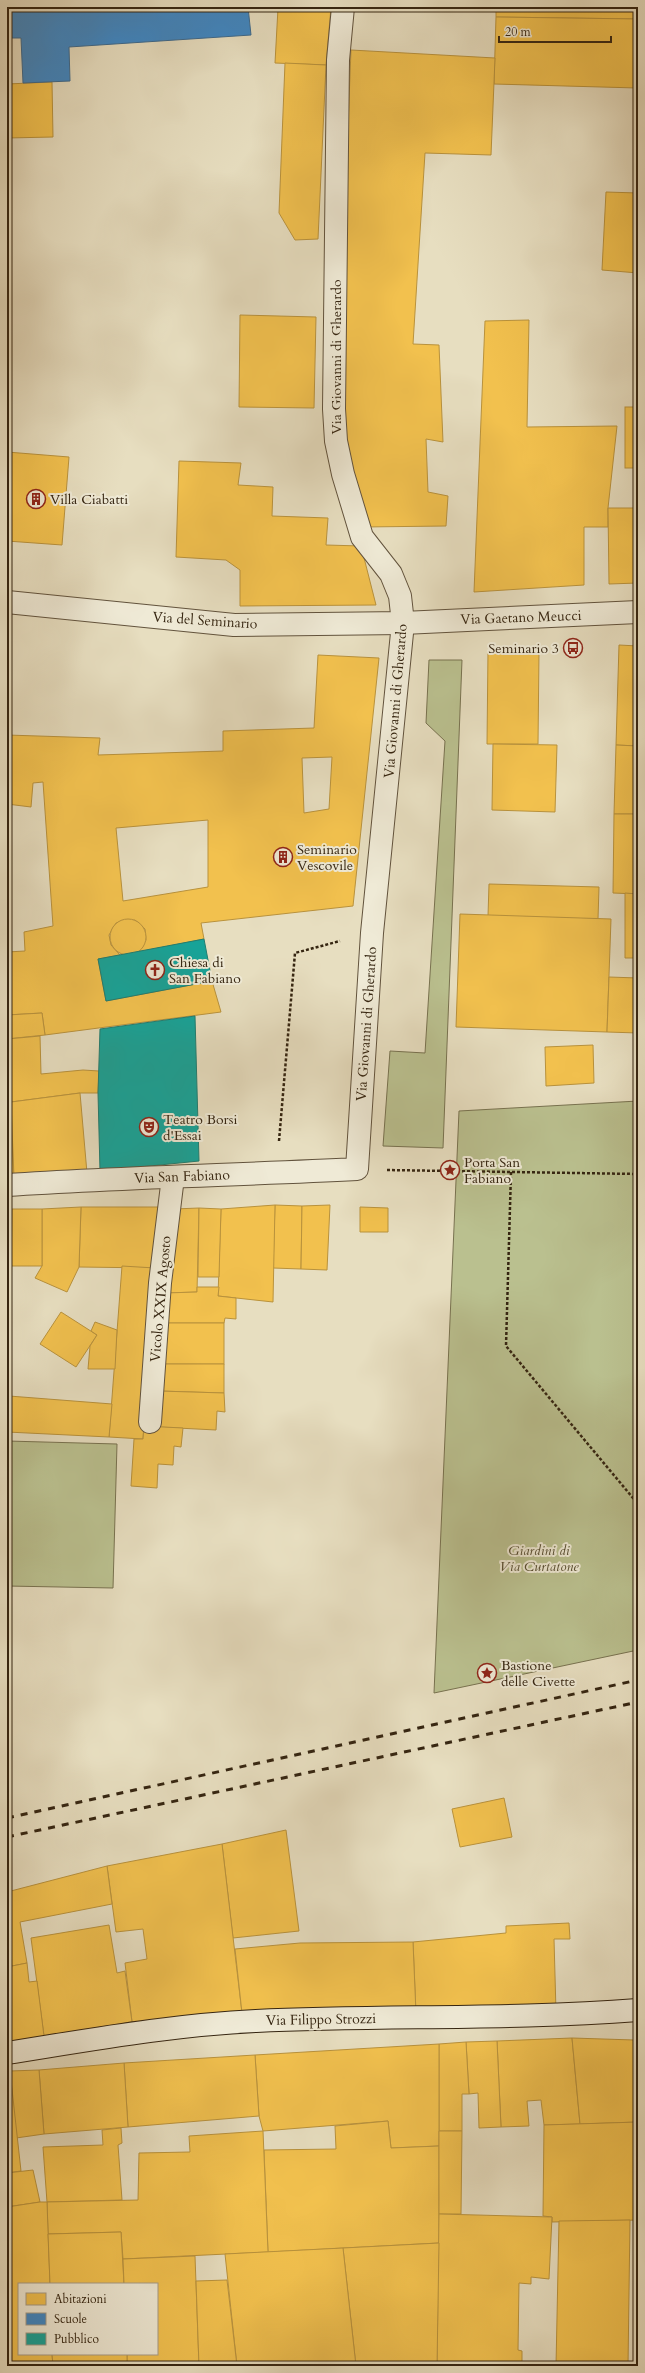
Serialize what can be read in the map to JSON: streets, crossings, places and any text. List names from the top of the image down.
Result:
{
  "streets": {
    "street": [
      "Via Giovanni di Gherardo",
      "Via Gaetano Meucci",
      "Via del Seminario",
      "Via San Fabiano",
      "Vicolo XXIX Agosto",
      "Via Filippo Strozzi"
    ]
  },
  "crossings": [
    ["Via Giovanni di Gherardo", "Via Gaetano Meucci"],
    ["Via Giovanni di Gherardo", "Via del Seminario"],
    ["Via Giovanni di Gherardo", "Via San Fabiano"],
    ["Via Gaetano Meucci", "Via del Seminario"],
    ["Via San Fabiano", "Vicolo XXIX Agosto"]
  ],
  "parks": ["Giardini di Via Curtatone"],
  "places": {
    "building": ["Villa Ciabatti", "Seminario Vescovile"],
    "bus stop": ["Seminario 3"],
    "church": ["Chiesa di San Fabiano"],
    "theatre": ["Teatro Borsi d'Essai"],
    "place": ["Porta San Fabiano", "Bastione delle Civette"]
  },
  "legend": ["Abitazioni", "Scuole", "Pubblico"],
  "scale_bar": "20 m"
}
